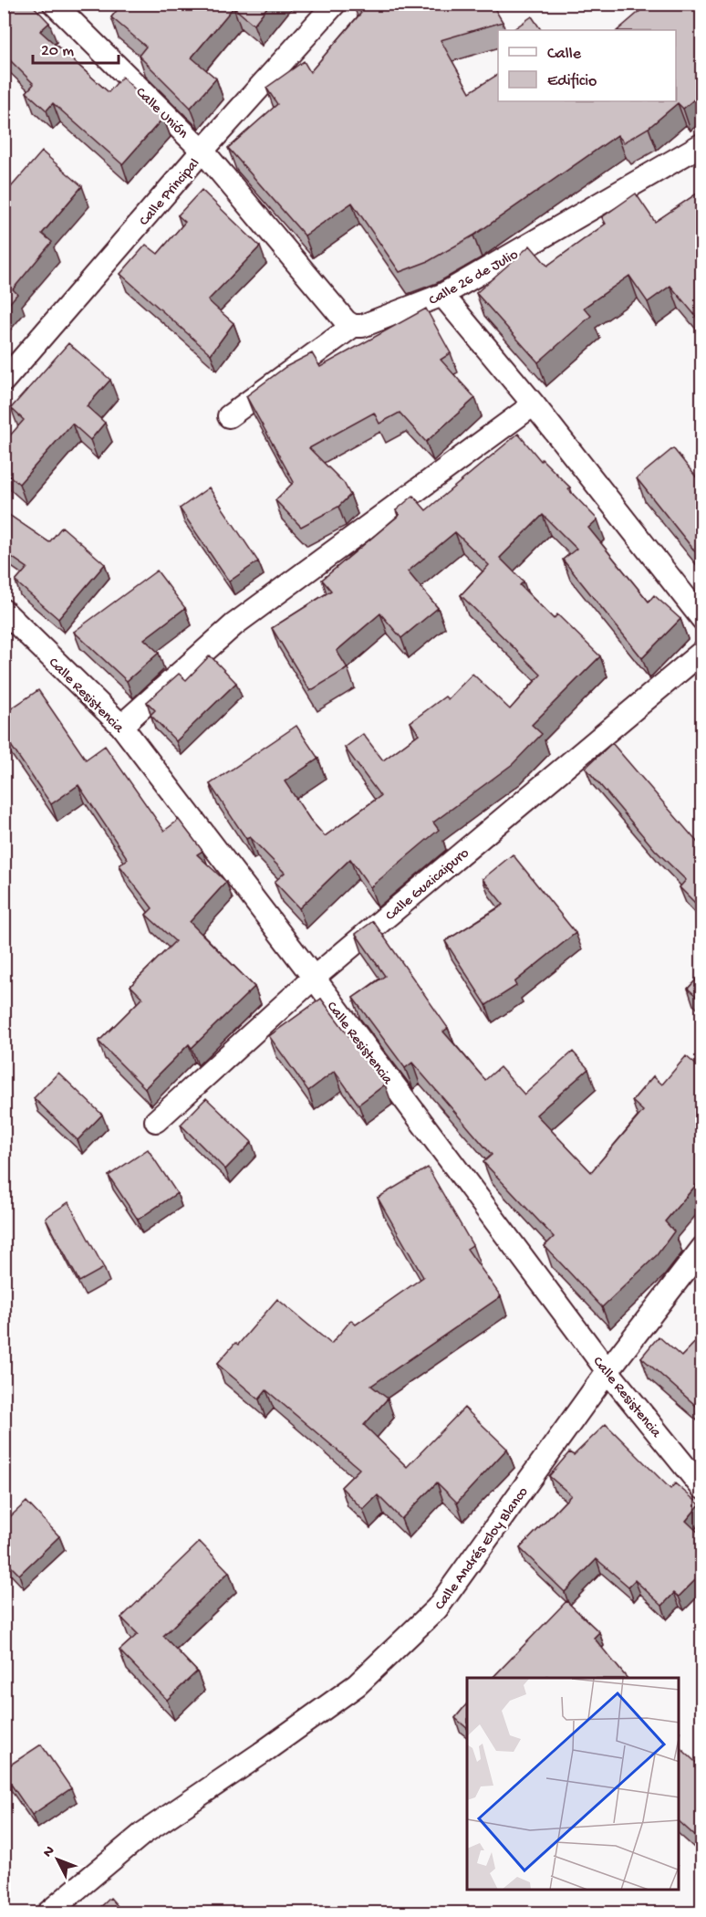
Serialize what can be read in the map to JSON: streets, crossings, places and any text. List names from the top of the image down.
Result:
{
  "streets": {
    "street": [
      "Calle Unión",
      "Calle Principal",
      "Calle 26 de Julio",
      "Calle Resistencia",
      "Calle Guaicaipuro",
      "Calle Andrés Eloy Blanco"
    ]
  },
  "crossings": [
    ["Calle Unión", "Calle Principal"],
    ["Calle Resistencia", "Calle Guaicaipuro"],
    ["Calle Resistencia", "Calle Andrés Eloy Blanco"]
  ],
  "legend": ["Calle", "Edificio"],
  "scale_bar": "20 m",
  "north": "top left"
}
